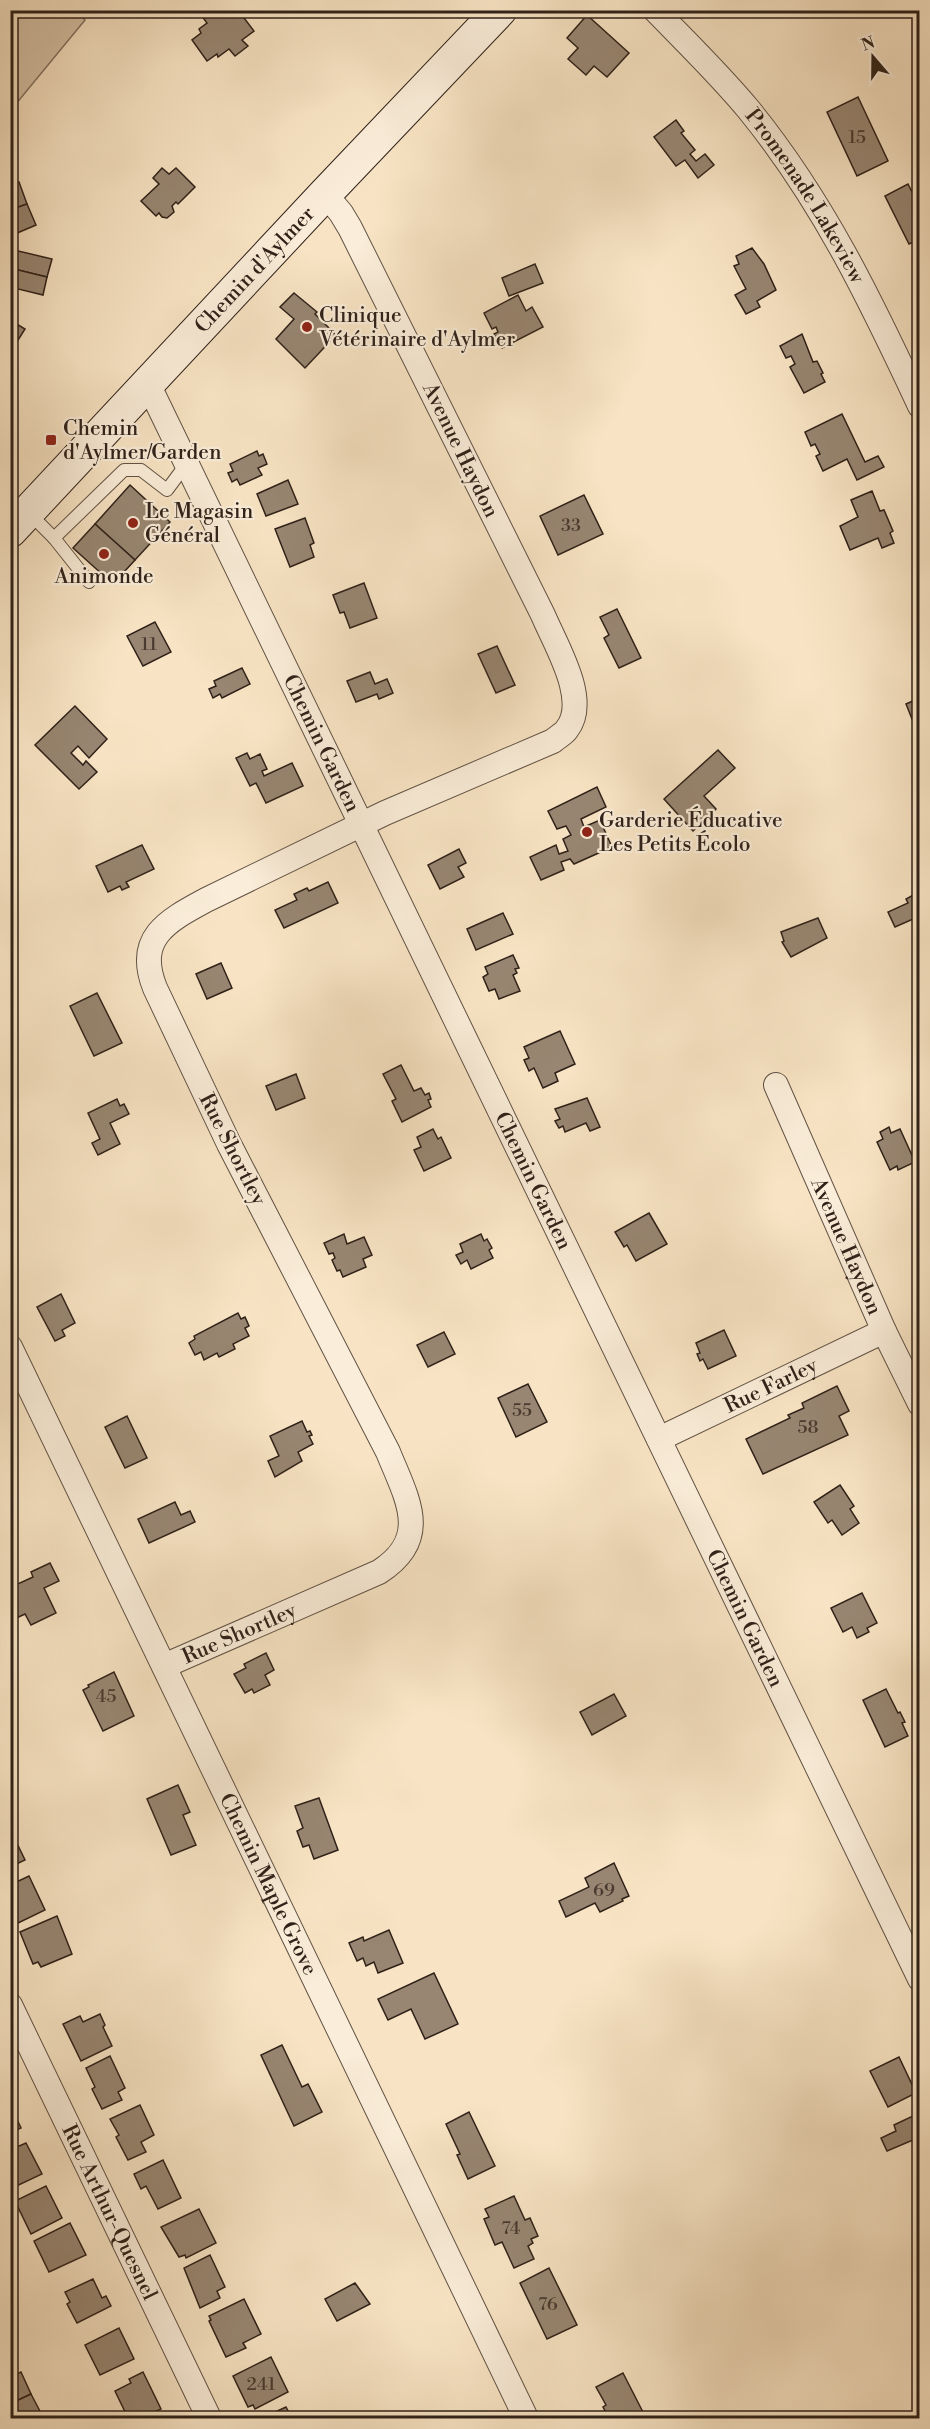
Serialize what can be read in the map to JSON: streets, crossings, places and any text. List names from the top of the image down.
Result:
{
  "streets": {
    "main road": ["Chemin d'Aylmer"],
    "street": [
      "Promenade Lakeview",
      "Avenue Haydon",
      "Chemin Garden",
      "Rue Shortley",
      "Rue Farley",
      "Chemin Maple Grove",
      "Rue Arthur-Quesnel"
    ]
  },
  "crossings": [
    ["Chemin d'Aylmer", "Avenue Haydon"],
    ["Chemin d'Aylmer", "Chemin Garden"],
    ["Avenue Haydon", "Rue Shortley"],
    ["Avenue Haydon", "Rue Farley"],
    ["Chemin Garden", "Rue Shortley"],
    ["Chemin Garden", "Rue Farley"],
    ["Rue Shortley", "Chemin Maple Grove"]
  ],
  "places": {
    "other": [
      "Clinique Vétérinaire d'Aylmer",
      "Le Magasin Général",
      "Animonde",
      "Garderie Éducative Les Petits Écolo"
    ],
    "transit": ["Chemin d'Aylmer/Garden"]
  },
  "house_numbers": [
    "15",
    "33",
    "11",
    "55",
    "58",
    "45",
    "69",
    "74",
    "76",
    "241"
  ],
  "north": "top"
}
